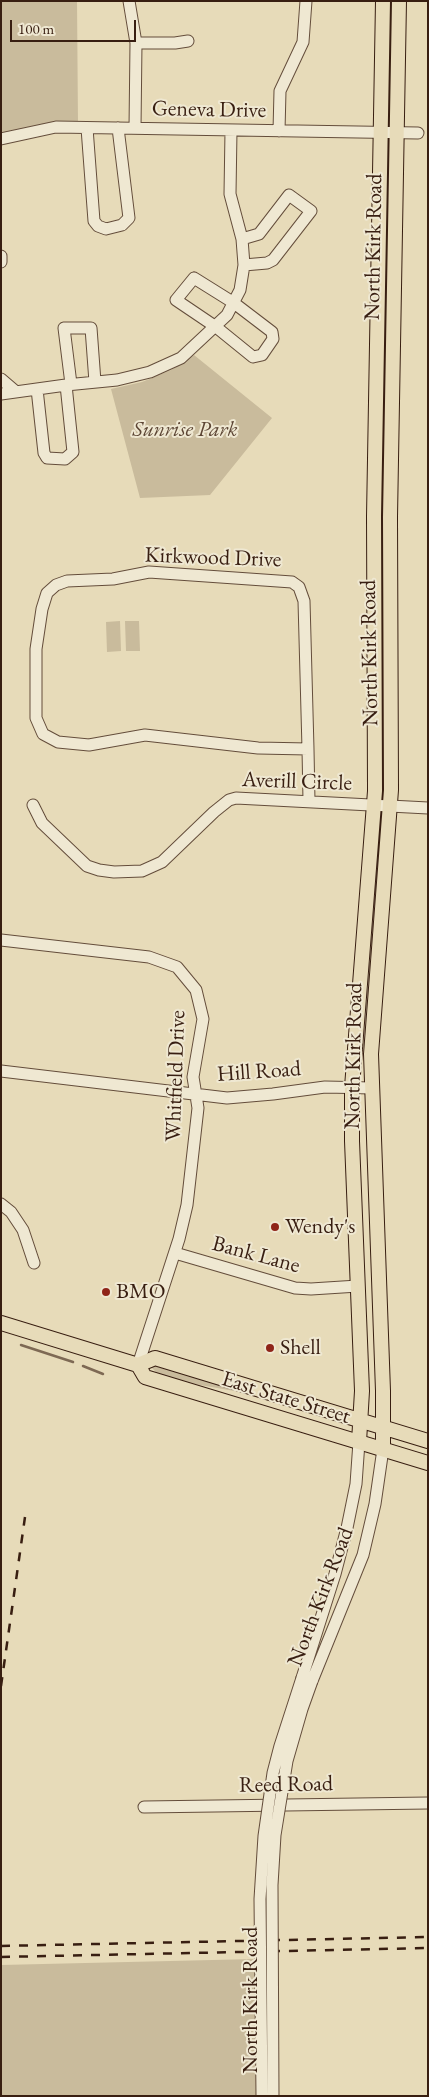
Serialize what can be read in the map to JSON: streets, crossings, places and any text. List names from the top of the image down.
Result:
{
  "streets": {
    "main road": ["North Kirk Road", "East State Street"],
    "street": [
      "Geneva Drive",
      "Kirkwood Drive",
      "Averill Circle",
      "Hill Road",
      "Whitfield Drive",
      "Bank Lane",
      "Reed Road"
    ]
  },
  "crossings": [
    ["Geneva Drive", "North Kirk Road"],
    ["North Kirk Road", "Averill Circle"],
    ["North Kirk Road", "Hill Road"],
    ["North Kirk Road", "Bank Lane"],
    ["North Kirk Road", "East State Street"],
    ["Kirkwood Drive", "Averill Circle"],
    ["Hill Road", "Whitfield Drive"],
    ["Whitfield Drive", "Bank Lane"],
    ["Whitfield Drive", "East State Street"]
  ],
  "parks": ["Sunrise Park"],
  "places": ["Wendy's", "BMO", "Shell"],
  "scale_bar": "100 m"
}
